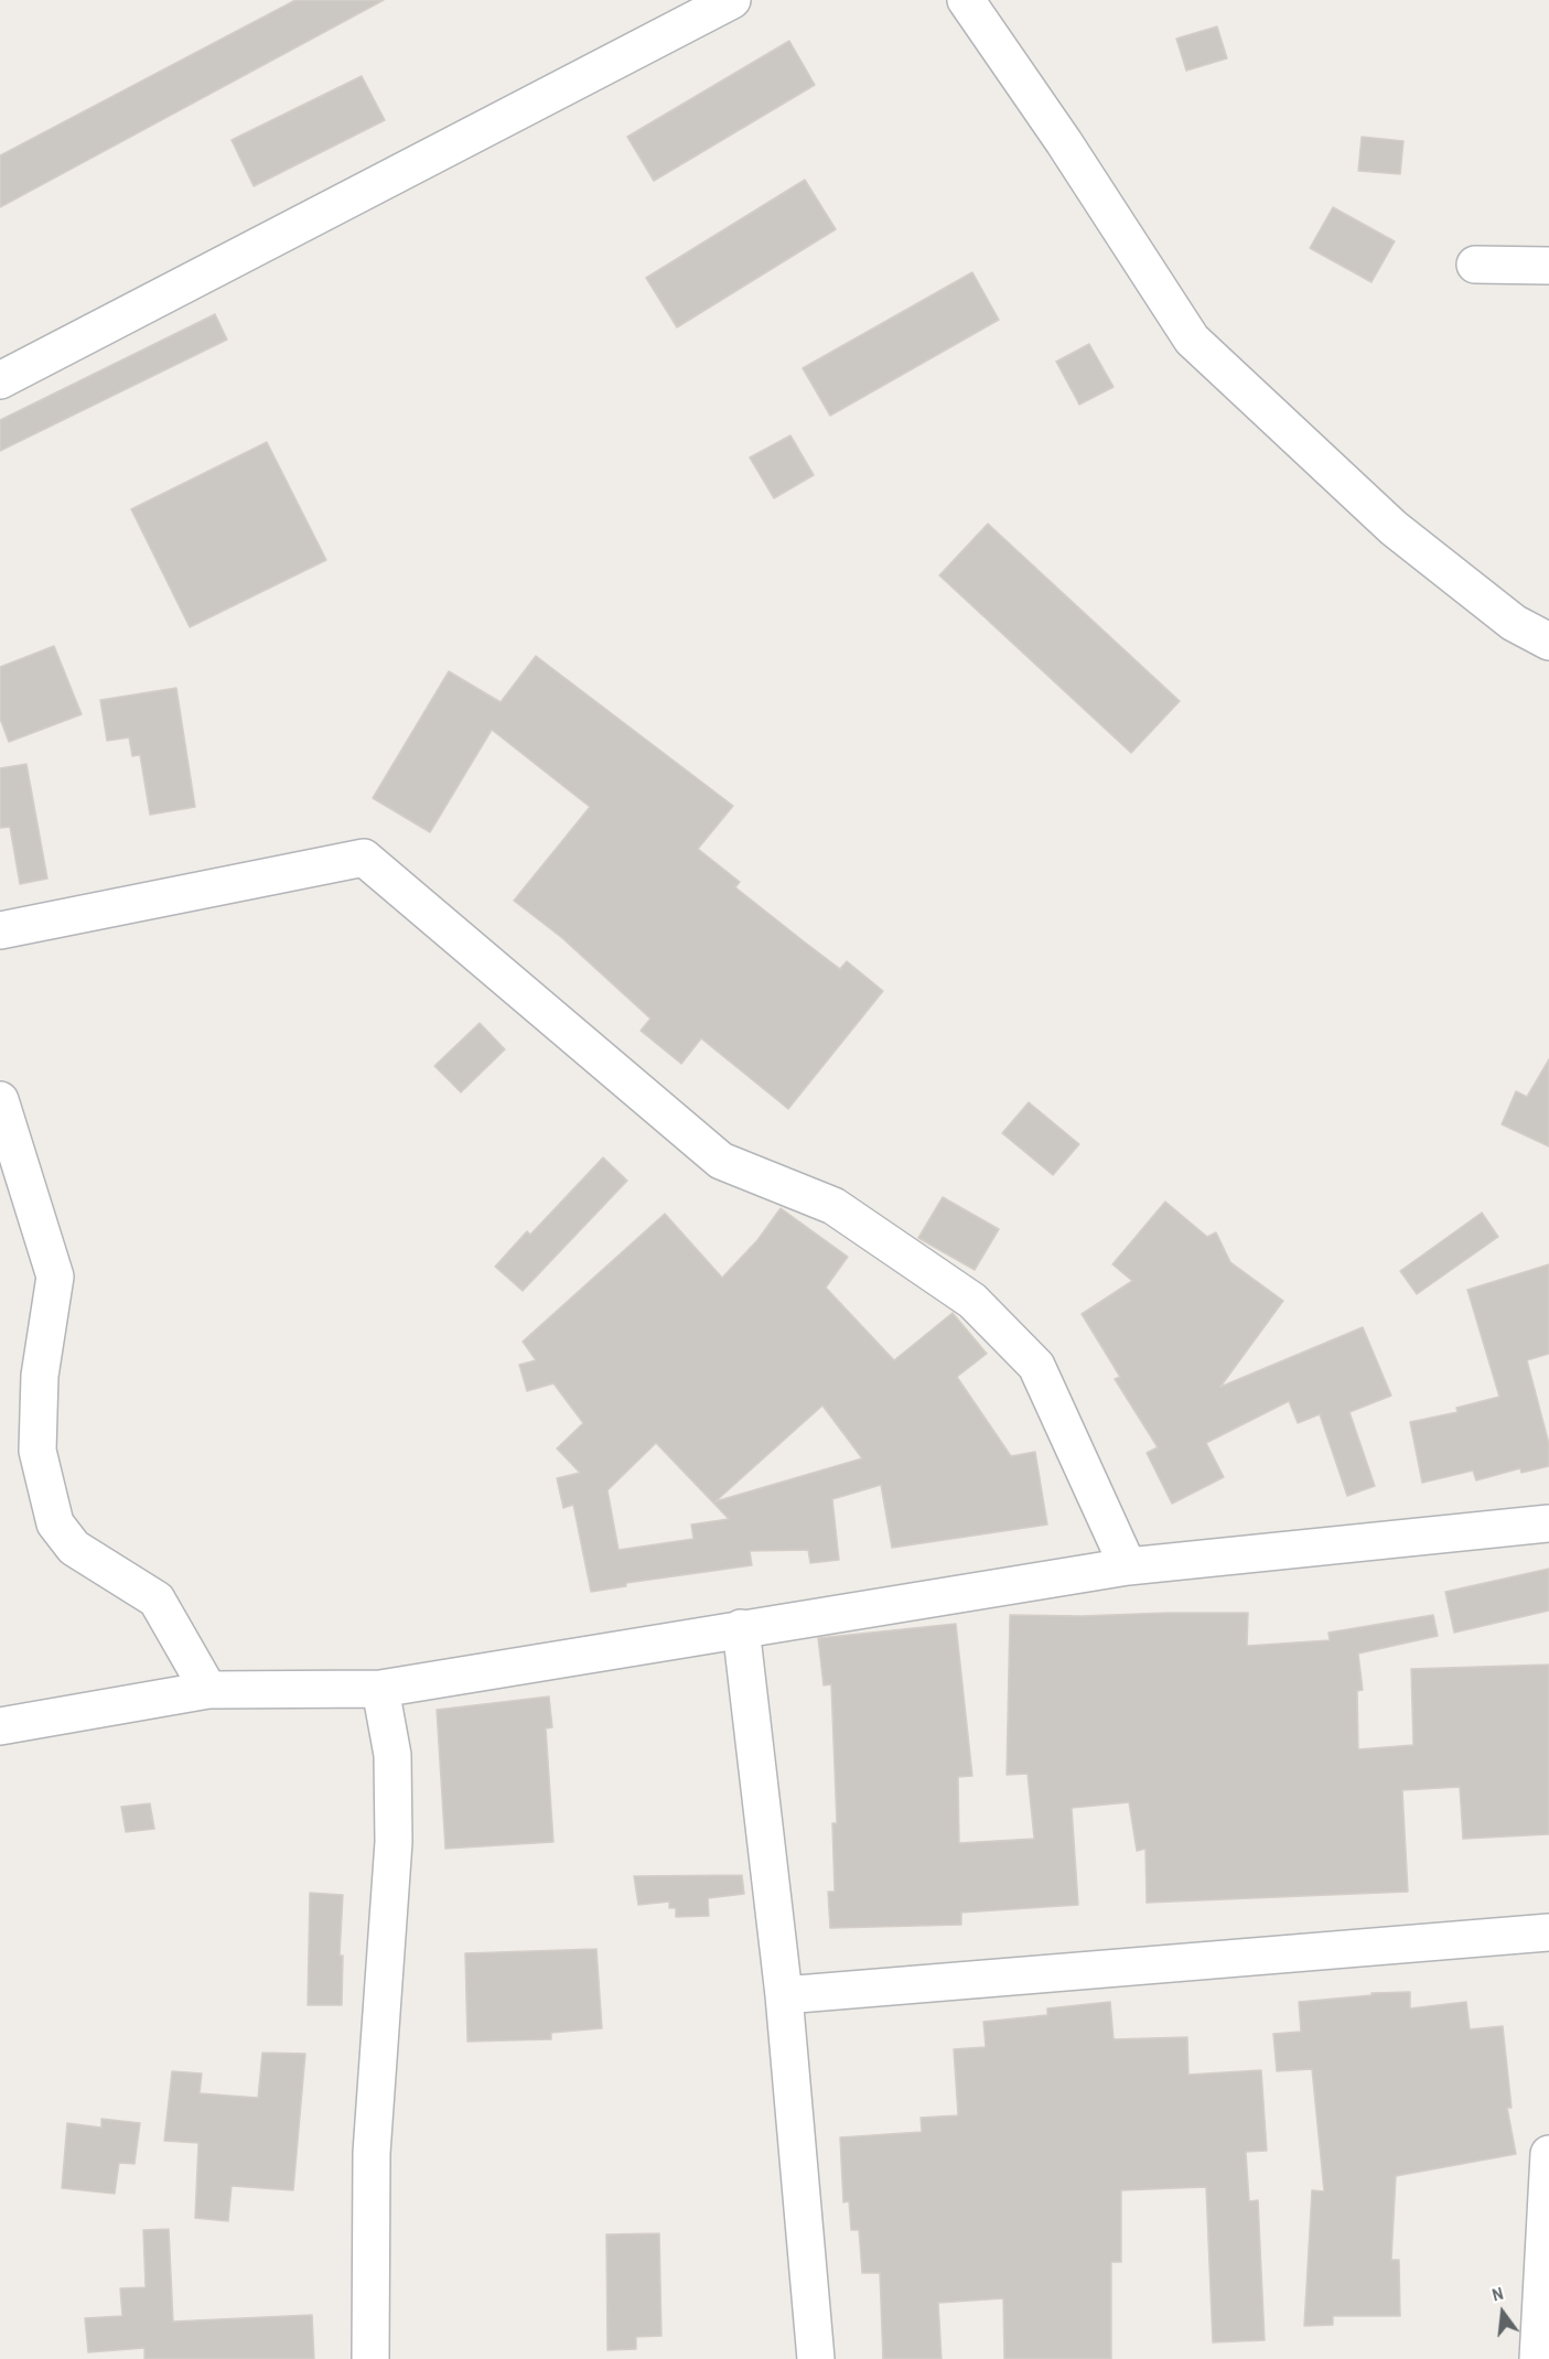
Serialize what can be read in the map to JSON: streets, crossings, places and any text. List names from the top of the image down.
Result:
{
  "north": "top"
}
